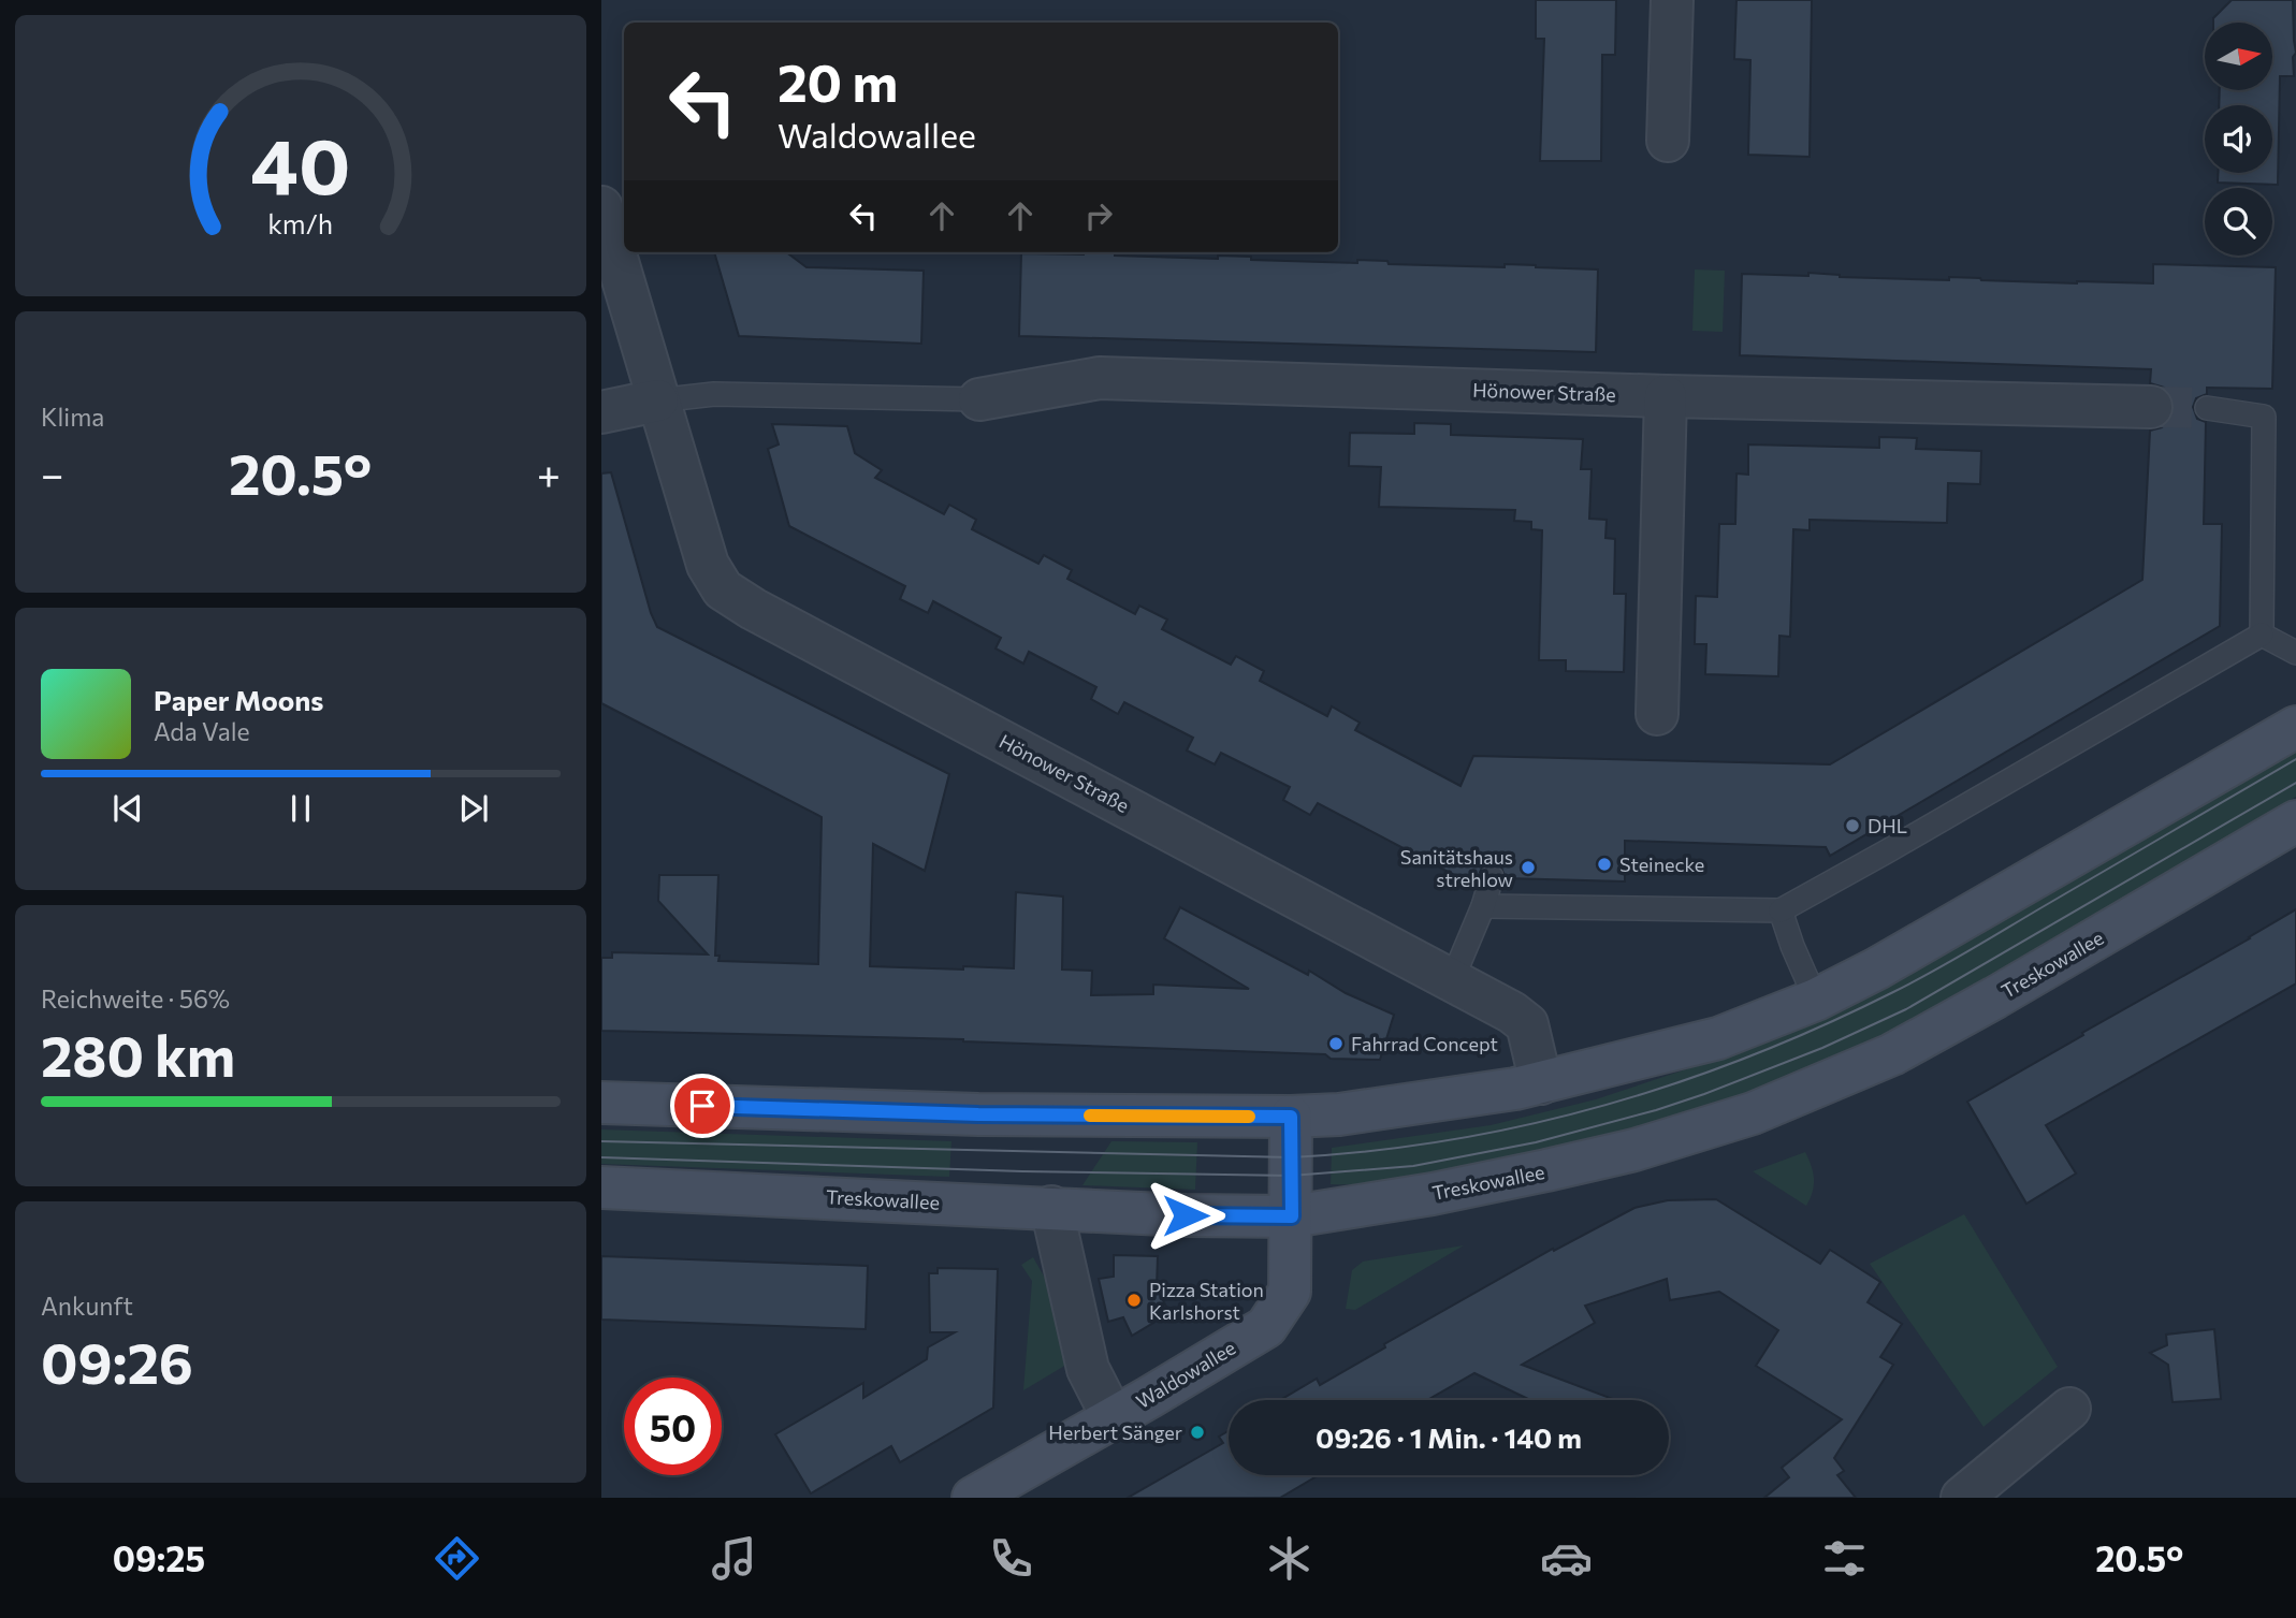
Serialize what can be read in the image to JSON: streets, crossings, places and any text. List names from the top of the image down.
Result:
{
  "streets": {
    "main road": ["Treskowallee", "Waldowallee"],
    "street": ["Hönower Straße"]
  },
  "crossings": [
    ["Treskowallee", "Waldowallee"]
  ],
  "places": [
    "DHL",
    "Steinecke",
    "Sanitätshaus strehlow",
    "Fahrrad Concept",
    "Pizza Station Karlshorst",
    "Herbert Sänger"
  ],
  "north": "right",
  "page": {
    "turn": ["20 m", "Waldowallee"],
    "tile": [
      "Klima",
      ["Reichweite · 56%", "280 km"],
      ["Ankunft", "09:26"]
    ],
    "heat": ["−", "20.5°", "+"],
    "song": ["Paper Moons", "Ada Vale"],
    "limit": "50",
    "trip": "09:26 · 1 Min. · 140 m",
    "tabs": ["09:25", "20.5°"],
    "gauge": ["40", "km/h"]
  }
}
